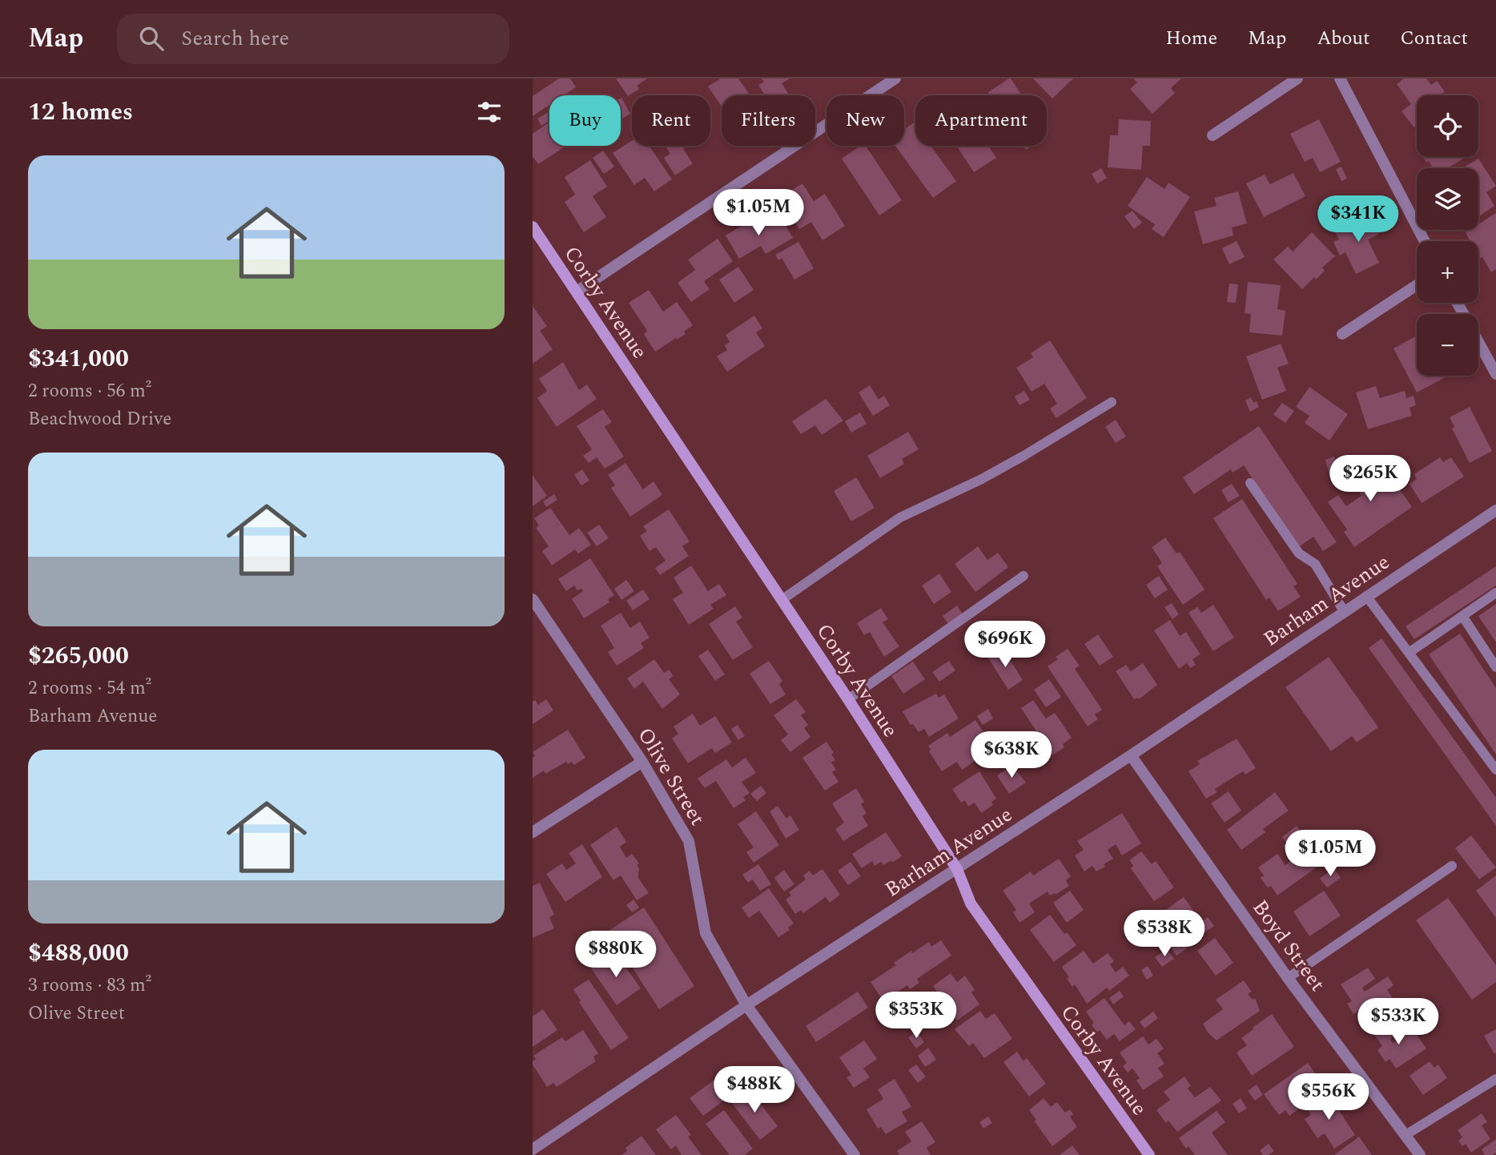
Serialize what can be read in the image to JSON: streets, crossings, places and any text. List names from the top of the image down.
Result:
{
  "streets": {
    "street": [
      "Corby Avenue",
      "Barham Avenue",
      "Olive Street",
      "Boyd Street"
    ]
  },
  "crossings": [
    ["Corby Avenue", "Barham Avenue"],
    ["Barham Avenue", "Olive Street"],
    ["Barham Avenue", "Boyd Street"]
  ],
  "page": {
    "header": "Map",
    "search": "Search here",
    "nav": [
      "Home",
      "Map",
      "About",
      "Contact"
    ],
    "heading": "12 homes",
    "map_buttons": ["+", "−"],
    "chip": [
      "Buy",
      "Rent",
      "Filters",
      "New",
      "Apartment"
    ],
    "list": [
      {
        "name": "$341,000",
        "note": "2 rooms · 56 m² · Beachwood Drive"
      },
      {
        "name": "$265,000",
        "note": "2 rooms · 54 m² · Barham Avenue"
      },
      {
        "name": "$488,000",
        "note": "3 rooms · 83 m² · Olive Street"
      }
    ],
    "price": [
      "$1.05M",
      "$341K",
      "$265K",
      "$696K",
      "$638K",
      "$1.05M",
      "$538K",
      "$880K",
      "$353K",
      "$533K",
      "$488K",
      "$556K"
    ]
  }
}
